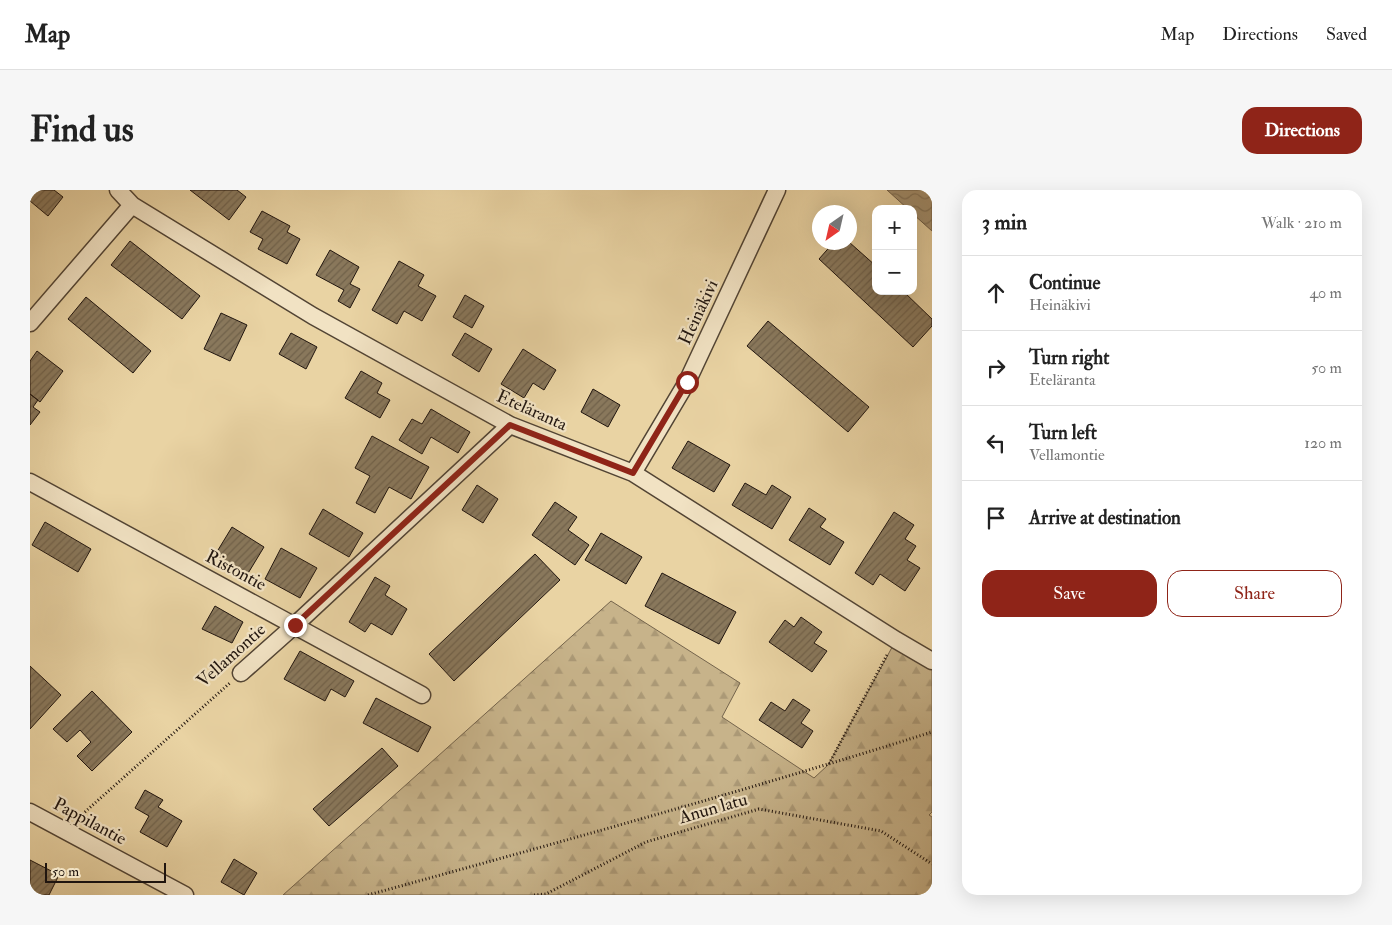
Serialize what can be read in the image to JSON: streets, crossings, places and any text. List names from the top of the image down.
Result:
{
  "streets": {
    "street": [
      "Heinäkivi",
      "Eteläranta",
      "Ristontie",
      "Vellamontie",
      "Pappilantie"
    ],
    "path": ["Anun latu"]
  },
  "crossings": [
    ["Heinäkivi", "Eteläranta"],
    ["Eteläranta", "Vellamontie"],
    ["Ristontie", "Vellamontie"],
    ["Vellamontie", "Pappilantie"]
  ],
  "scale_bar": "50 m",
  "north": "bottom left",
  "page": {
    "header": "Map",
    "nav": ["Map", "Directions", "Saved"],
    "buttons": [
      "Directions",
      ["Save", "Share"]
    ],
    "title": "Find us",
    "heading": ["3 min", "Walk · 210 m"],
    "map_buttons": ["+", "−"],
    "list": [
      ["Continue", "Heinäkivi", "40 m"],
      ["Turn right", "Eteläranta", "50 m"],
      ["Turn left", "Vellamontie", "120 m"],
      "Arrive at destination"
    ],
    "scale": "50 m"
  }
}
